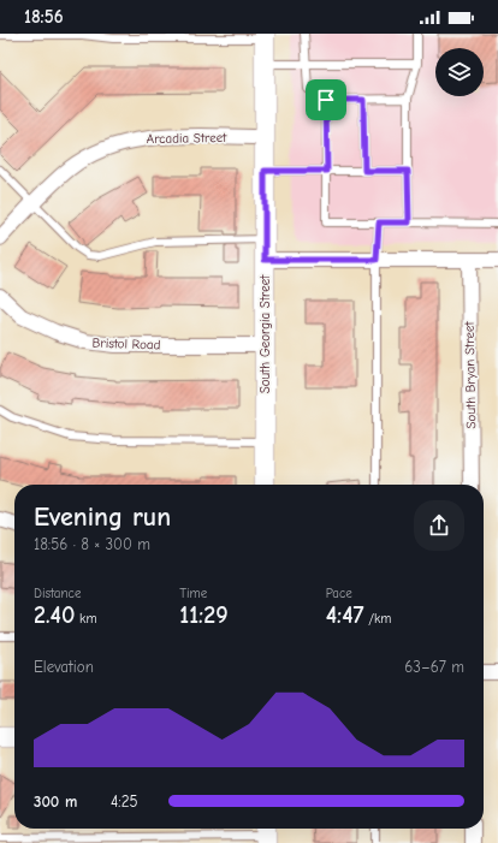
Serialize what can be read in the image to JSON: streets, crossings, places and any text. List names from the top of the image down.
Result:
{
  "streets": {
    "main road": ["South Georgia Street"],
    "street": ["Arcadia Street", "Bristol Road", "South Bryan Street"]
  },
  "crossings": [
    ["Arcadia Street", "South Georgia Street"],
    ["South Georgia Street", "Bristol Road"]
  ],
  "page": {
    "status": "18:56",
    "heading": ["Evening run", "18:56 · 8 × 300 m"],
    "stats": [
      ["Distance", "2.40 km"],
      ["Time", "11:29"],
      ["Pace", "4:47 /km"]
    ],
    "chart": ["Elevation", "63–67 m"],
    "list": [
      {
        "name": "300 m",
        "note": "4:25"
      }
    ]
  }
}
